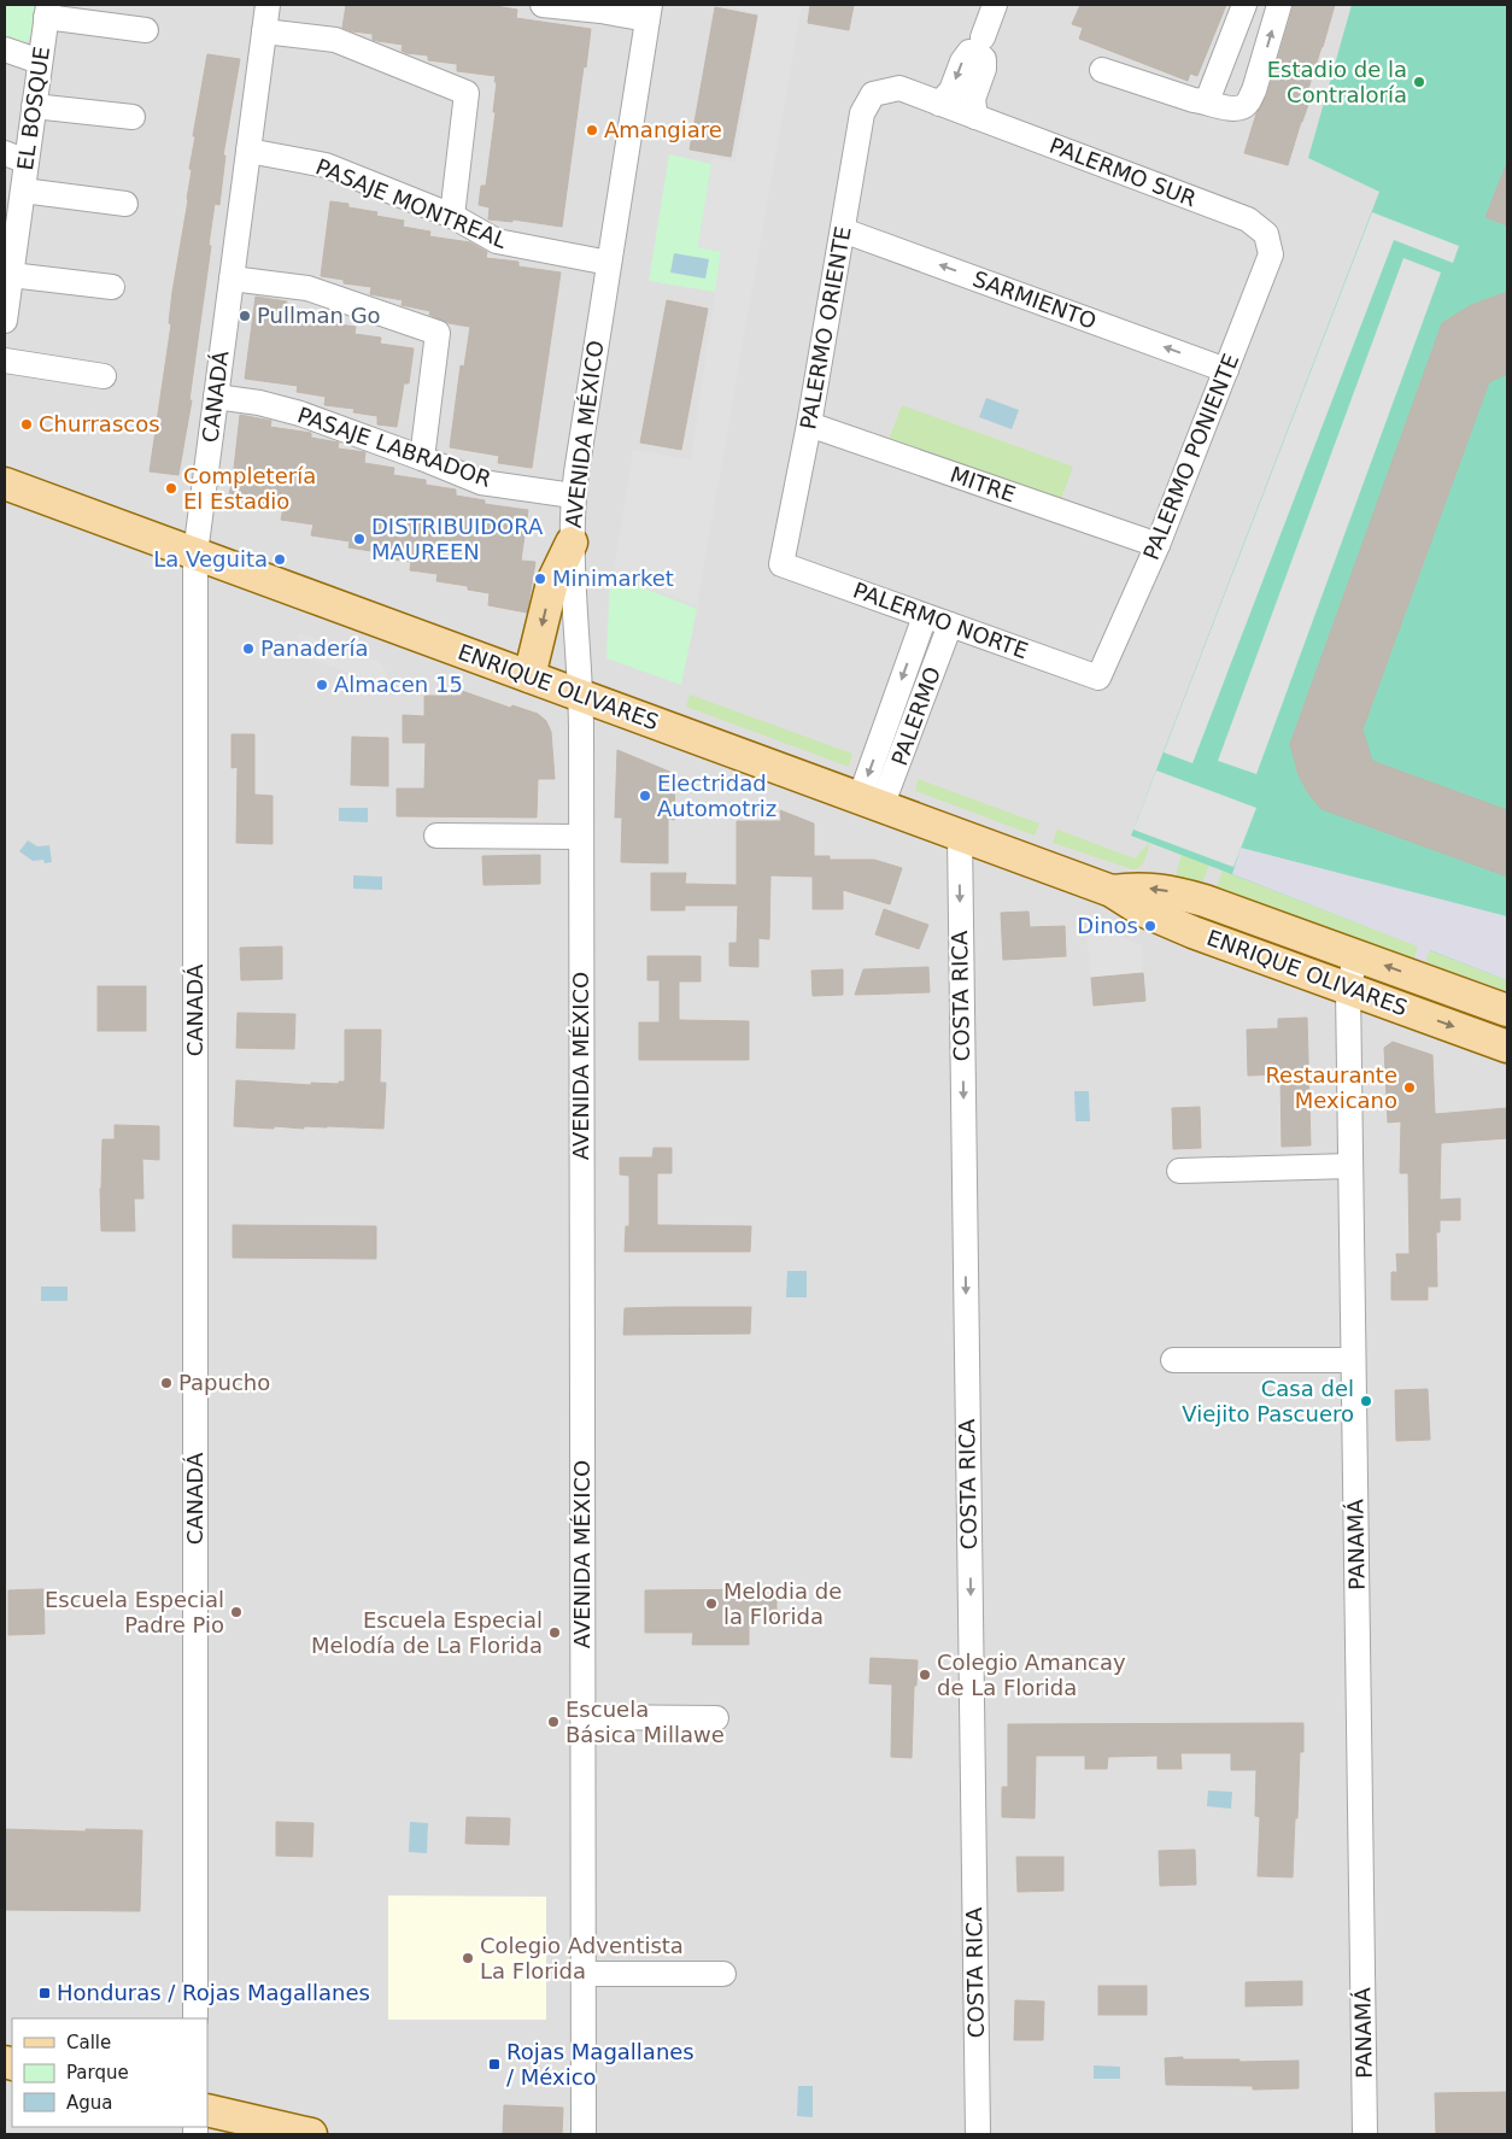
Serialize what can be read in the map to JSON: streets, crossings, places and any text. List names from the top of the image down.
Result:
{
  "streets": {
    "main road": ["ENRIQUE OLIVARES"],
    "street": [
      "EL BOSQUE",
      "PALERMO SUR",
      "PASAJE MONTREAL",
      "SARMIENTO",
      "PALERMO ORIENTE",
      "CANADÁ",
      "AVENIDA MÉXICO",
      "PASAJE LABRADOR",
      "PALERMO PONIENTE",
      "MITRE",
      "PALERMO NORTE",
      "PALERMO",
      "COSTA RICA",
      "PANAMÁ"
    ]
  },
  "crossings": [
    ["PALERMO SUR", "PALERMO ORIENTE"],
    ["PALERMO SUR", "PALERMO PONIENTE"],
    ["PASAJE MONTREAL", "CANADÁ"],
    ["PASAJE MONTREAL", "AVENIDA MÉXICO"],
    ["SARMIENTO", "PALERMO ORIENTE"],
    ["SARMIENTO", "PALERMO PONIENTE"],
    ["PALERMO ORIENTE", "MITRE"],
    ["PALERMO ORIENTE", "PALERMO NORTE"],
    ["CANADÁ", "PASAJE LABRADOR"],
    ["CANADÁ", "ENRIQUE OLIVARES"],
    ["AVENIDA MÉXICO", "PASAJE LABRADOR"],
    ["AVENIDA MÉXICO", "ENRIQUE OLIVARES"],
    ["PALERMO PONIENTE", "MITRE"],
    ["PALERMO PONIENTE", "PALERMO NORTE"],
    ["PALERMO NORTE", "PALERMO"],
    ["ENRIQUE OLIVARES", "PALERMO"],
    ["ENRIQUE OLIVARES", "COSTA RICA"],
    ["ENRIQUE OLIVARES", "PANAMÁ"]
  ],
  "one_way": ["SARMIENTO", "COSTA RICA"],
  "places": {
    "other": [
      "Estadio de la Contraloría",
      "Amangiare",
      "Pullman Go",
      "Churrascos",
      "Completería El Estadio",
      "DISTRIBUIDORA MAUREEN",
      "La Veguita",
      "Minimarket",
      "Panadería",
      "Almacen 15",
      "Electridad Automotriz",
      "Dinos",
      "Restaurante Mexicano",
      "Papucho",
      "Casa del Viejito Pascuero",
      "Melodia de la Florida",
      "Escuela Especial Padre Pio",
      "Escuela Especial Melodía de La Florida",
      "Colegio Amancay de La Florida",
      "Escuela Básica Millawe",
      "Colegio Adventista La Florida"
    ],
    "transit": ["Honduras / Rojas Magallanes", "Rojas Magallanes / México"]
  },
  "legend": ["Calle", "Parque", "Agua"]
}
